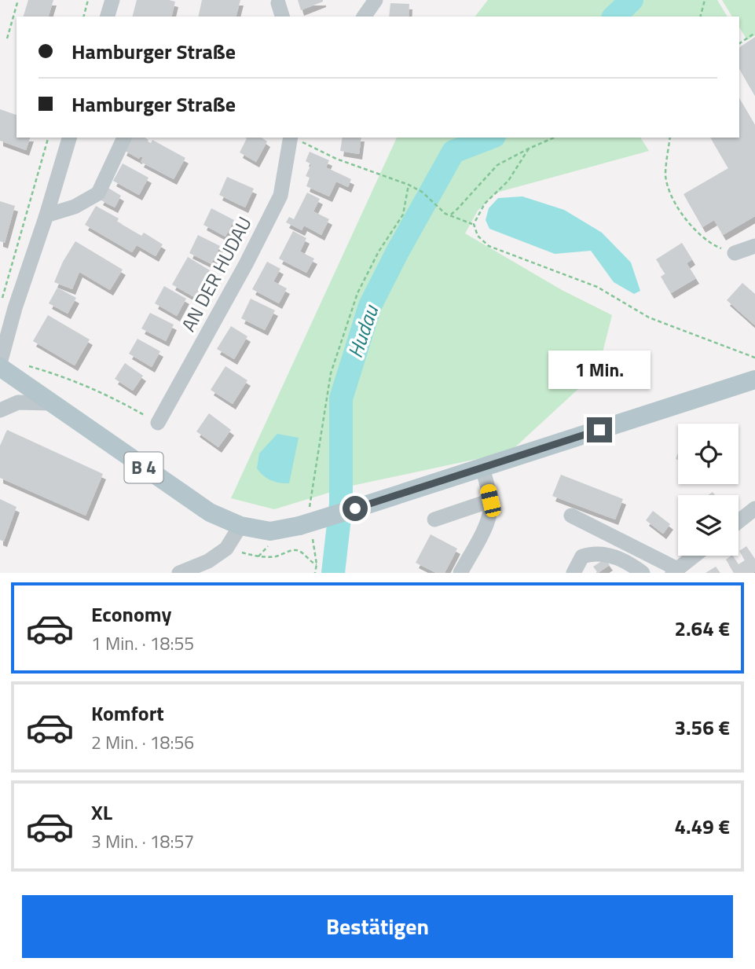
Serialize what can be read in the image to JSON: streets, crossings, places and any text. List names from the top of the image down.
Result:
{
  "streets": {
    "main road": ["B 4"],
    "street": ["AN DER HUDAU"]
  },
  "water": ["Hudau"],
  "page": {
    "banner": ["Hamburger Straße", "Hamburger Straße"],
    "bubble": "1 Min.",
    "list": [
      {
        "name": "Economy",
        "note": "1 Min. · 18:55",
        "value": "2.64 €"
      },
      {
        "name": "Komfort",
        "note": "2 Min. · 18:56",
        "value": "3.56 €"
      },
      {
        "name": "XL",
        "note": "3 Min. · 18:57",
        "value": "4.49 €"
      }
    ],
    "buttons": "Bestätigen"
  }
}
